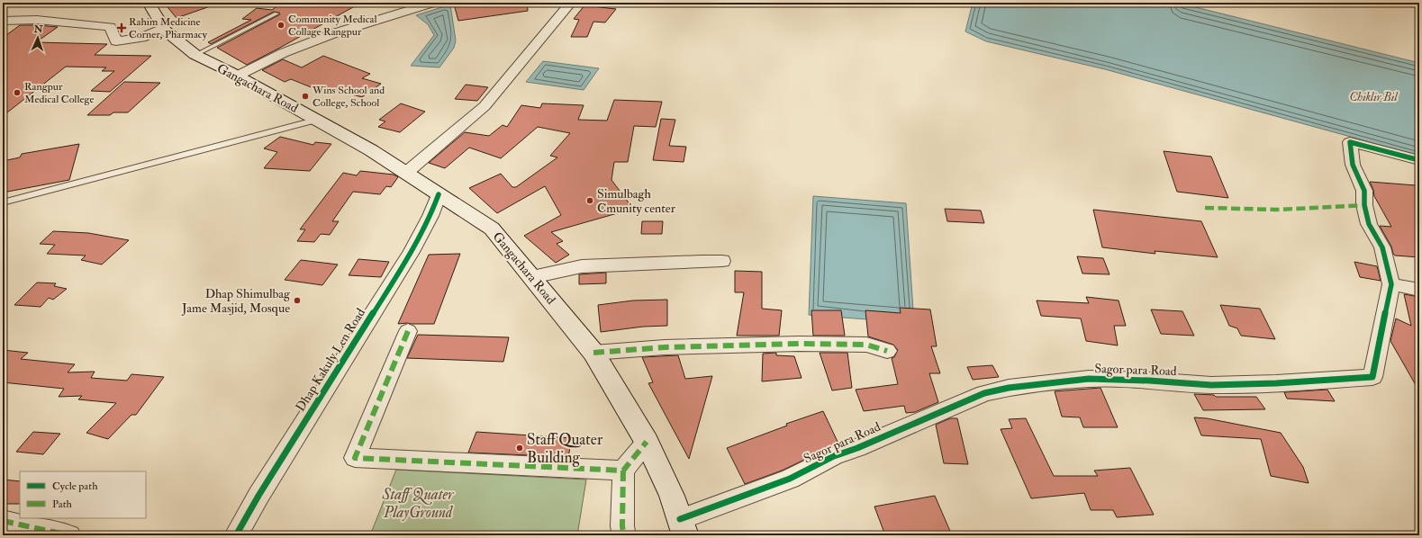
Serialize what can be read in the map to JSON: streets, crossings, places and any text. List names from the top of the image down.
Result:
{
  "streets": {
    "main road": ["Gangachara Road"],
    "street": ["Dhap Kakuly Len Road", "Sagor para Road"]
  },
  "crossings": [
    ["Gangachara Road", "Dhap Kakuly Len Road"],
    ["Gangachara Road", "Sagor para Road"]
  ],
  "water": ["Chiklir Bil"],
  "parks": ["Staff Quater PlayGround"],
  "places": {
    "other": [
      "Community Medical Collage Rangpur",
      "Rangpur Medical College",
      "Wins School and College, School",
      "Simulbagh Cmunity center",
      "Dhap Shimulbag Jame Masjid, Mosque",
      "Staff Quater Building"
    ],
    "health": ["Rahim Medicine Corner, Pharmacy"]
  },
  "legend": ["Cycle path", "Path"],
  "north": "top"
}
